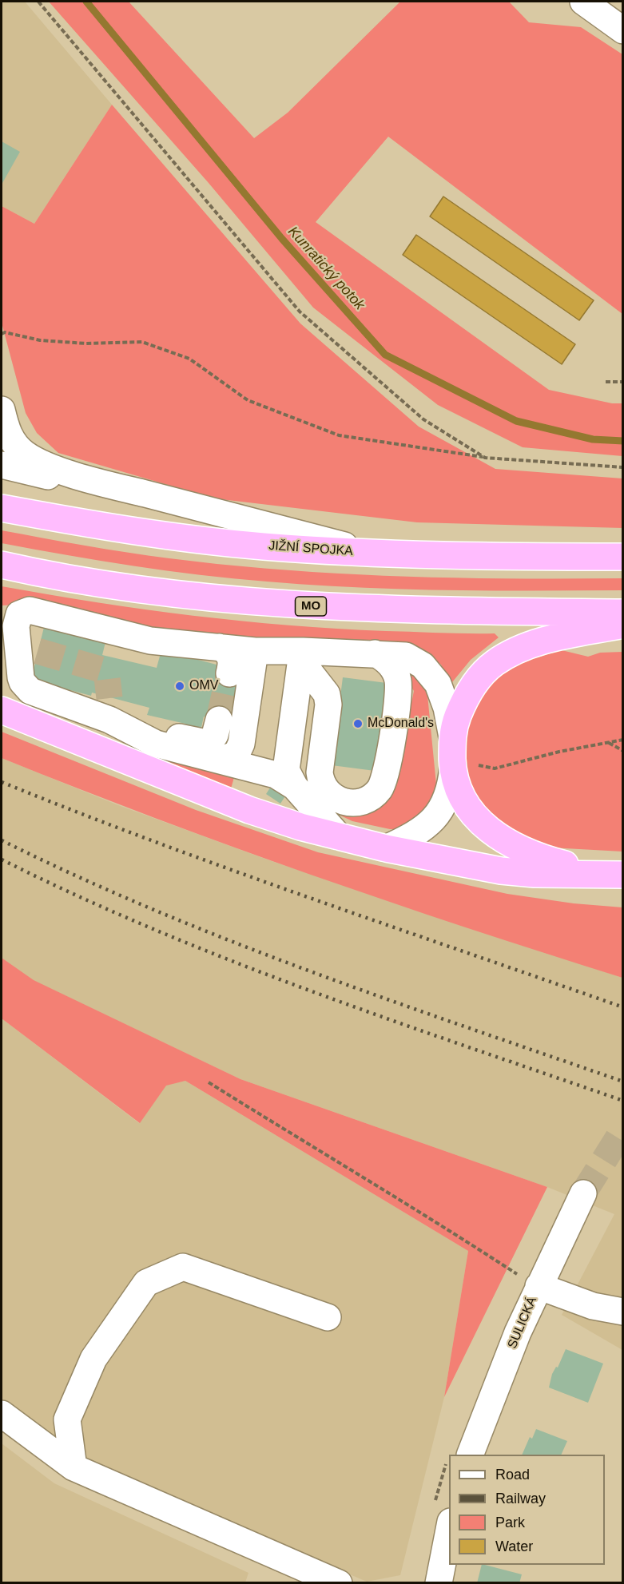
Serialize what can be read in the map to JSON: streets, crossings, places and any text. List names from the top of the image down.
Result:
{
  "streets": {
    "highway": ["JIŽNÍ SPOJKA", "MO"],
    "street": ["SULICKÁ"]
  },
  "water": ["Kunratický potok"],
  "places": ["OMV", "McDonald's"],
  "legend": [
    "Road",
    "Railway",
    "Park",
    "Water"
  ]
}
